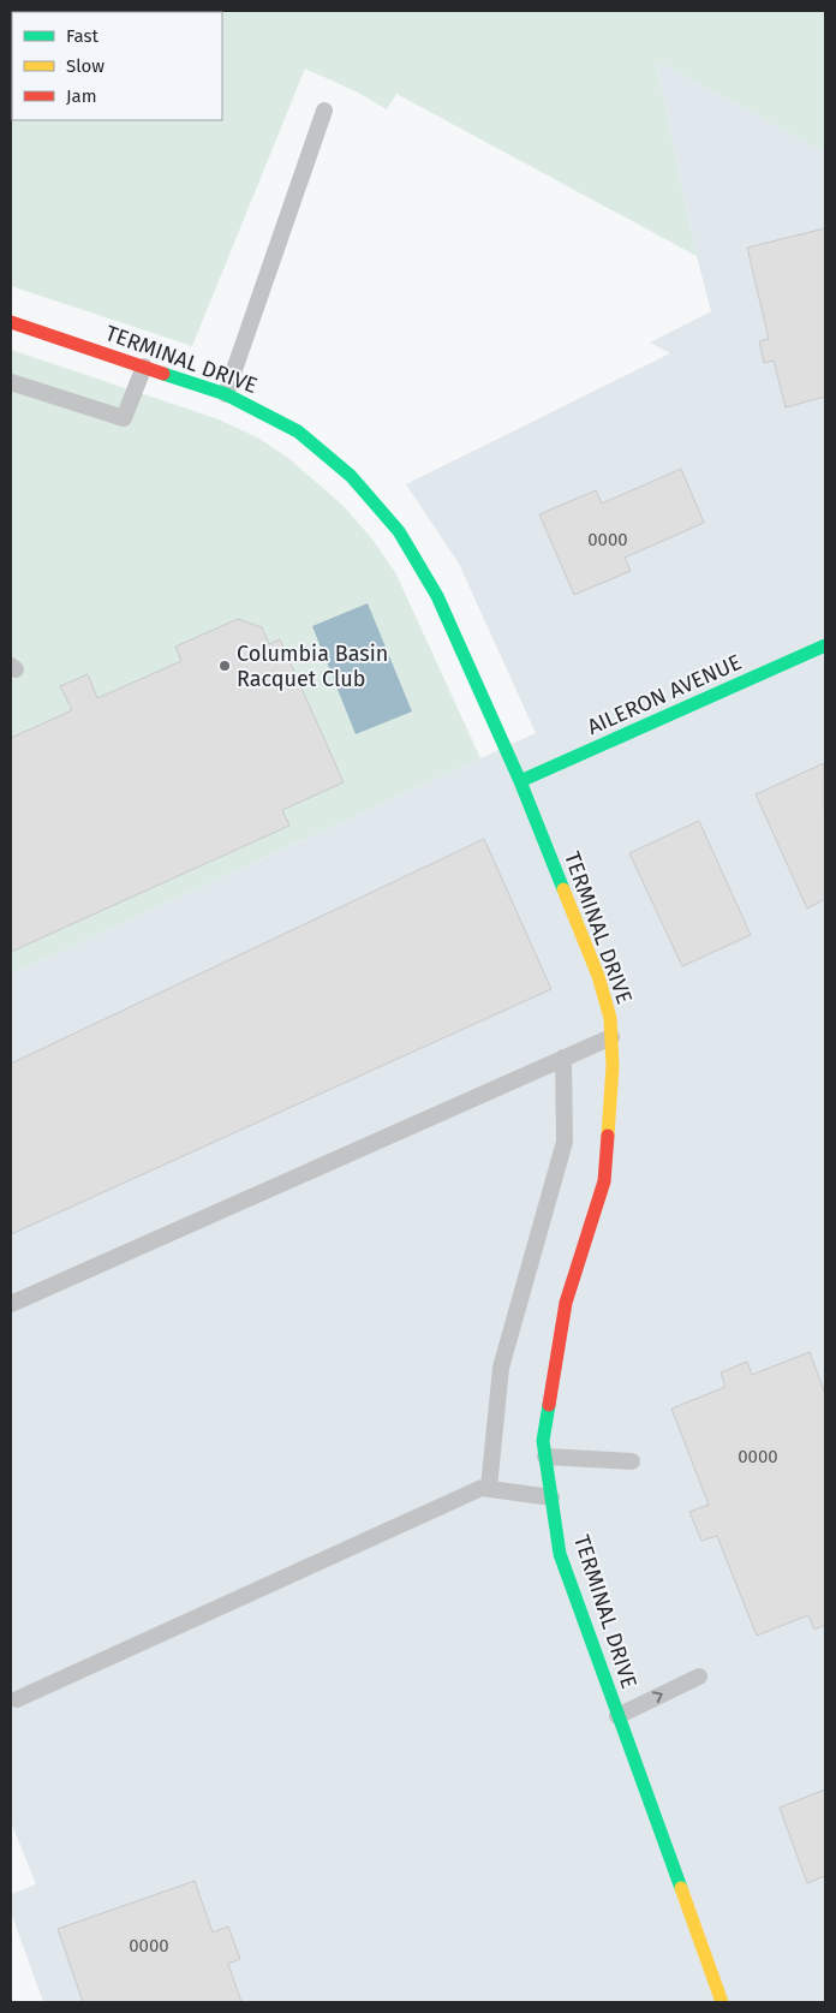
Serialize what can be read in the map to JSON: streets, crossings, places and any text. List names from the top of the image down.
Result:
{
  "streets": {
    "street": ["TERMINAL DRIVE", "AILERON AVENUE"]
  },
  "crossings": [
    ["TERMINAL DRIVE", "AILERON AVENUE"]
  ],
  "places": ["Columbia Basin Racquet Club"],
  "house_numbers": ["0000", "0000", "0000"],
  "legend": ["Fast", "Slow", "Jam"]
}
